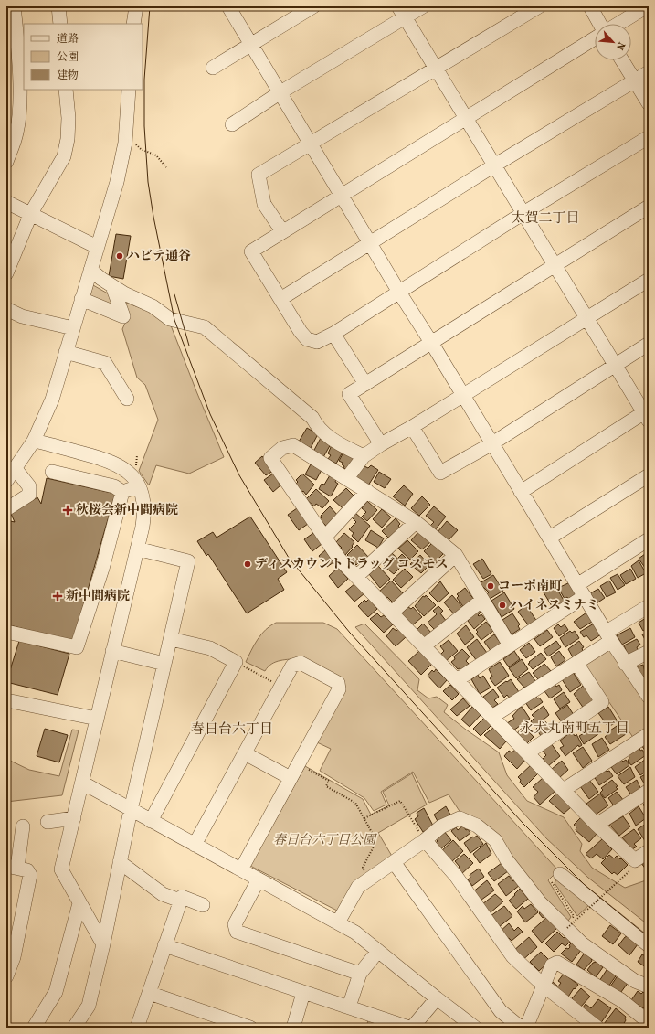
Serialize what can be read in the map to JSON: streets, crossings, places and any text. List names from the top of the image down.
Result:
{
  "districts": ["太賀二丁目", "永犬丸南町五丁目", "春日台六丁目"],
  "parks": ["春日台六丁目公園"],
  "places": {
    "other": [
      "ハビテ通谷",
      "ディスカウントドラッグ コスモス",
      "コーポ南町",
      "ハイネスミナミ"
    ],
    "health": ["秋桜会新中間病院", "新中間病院"]
  },
  "legend": ["道路", "公園", "建物"],
  "north": "bottom right"
}
